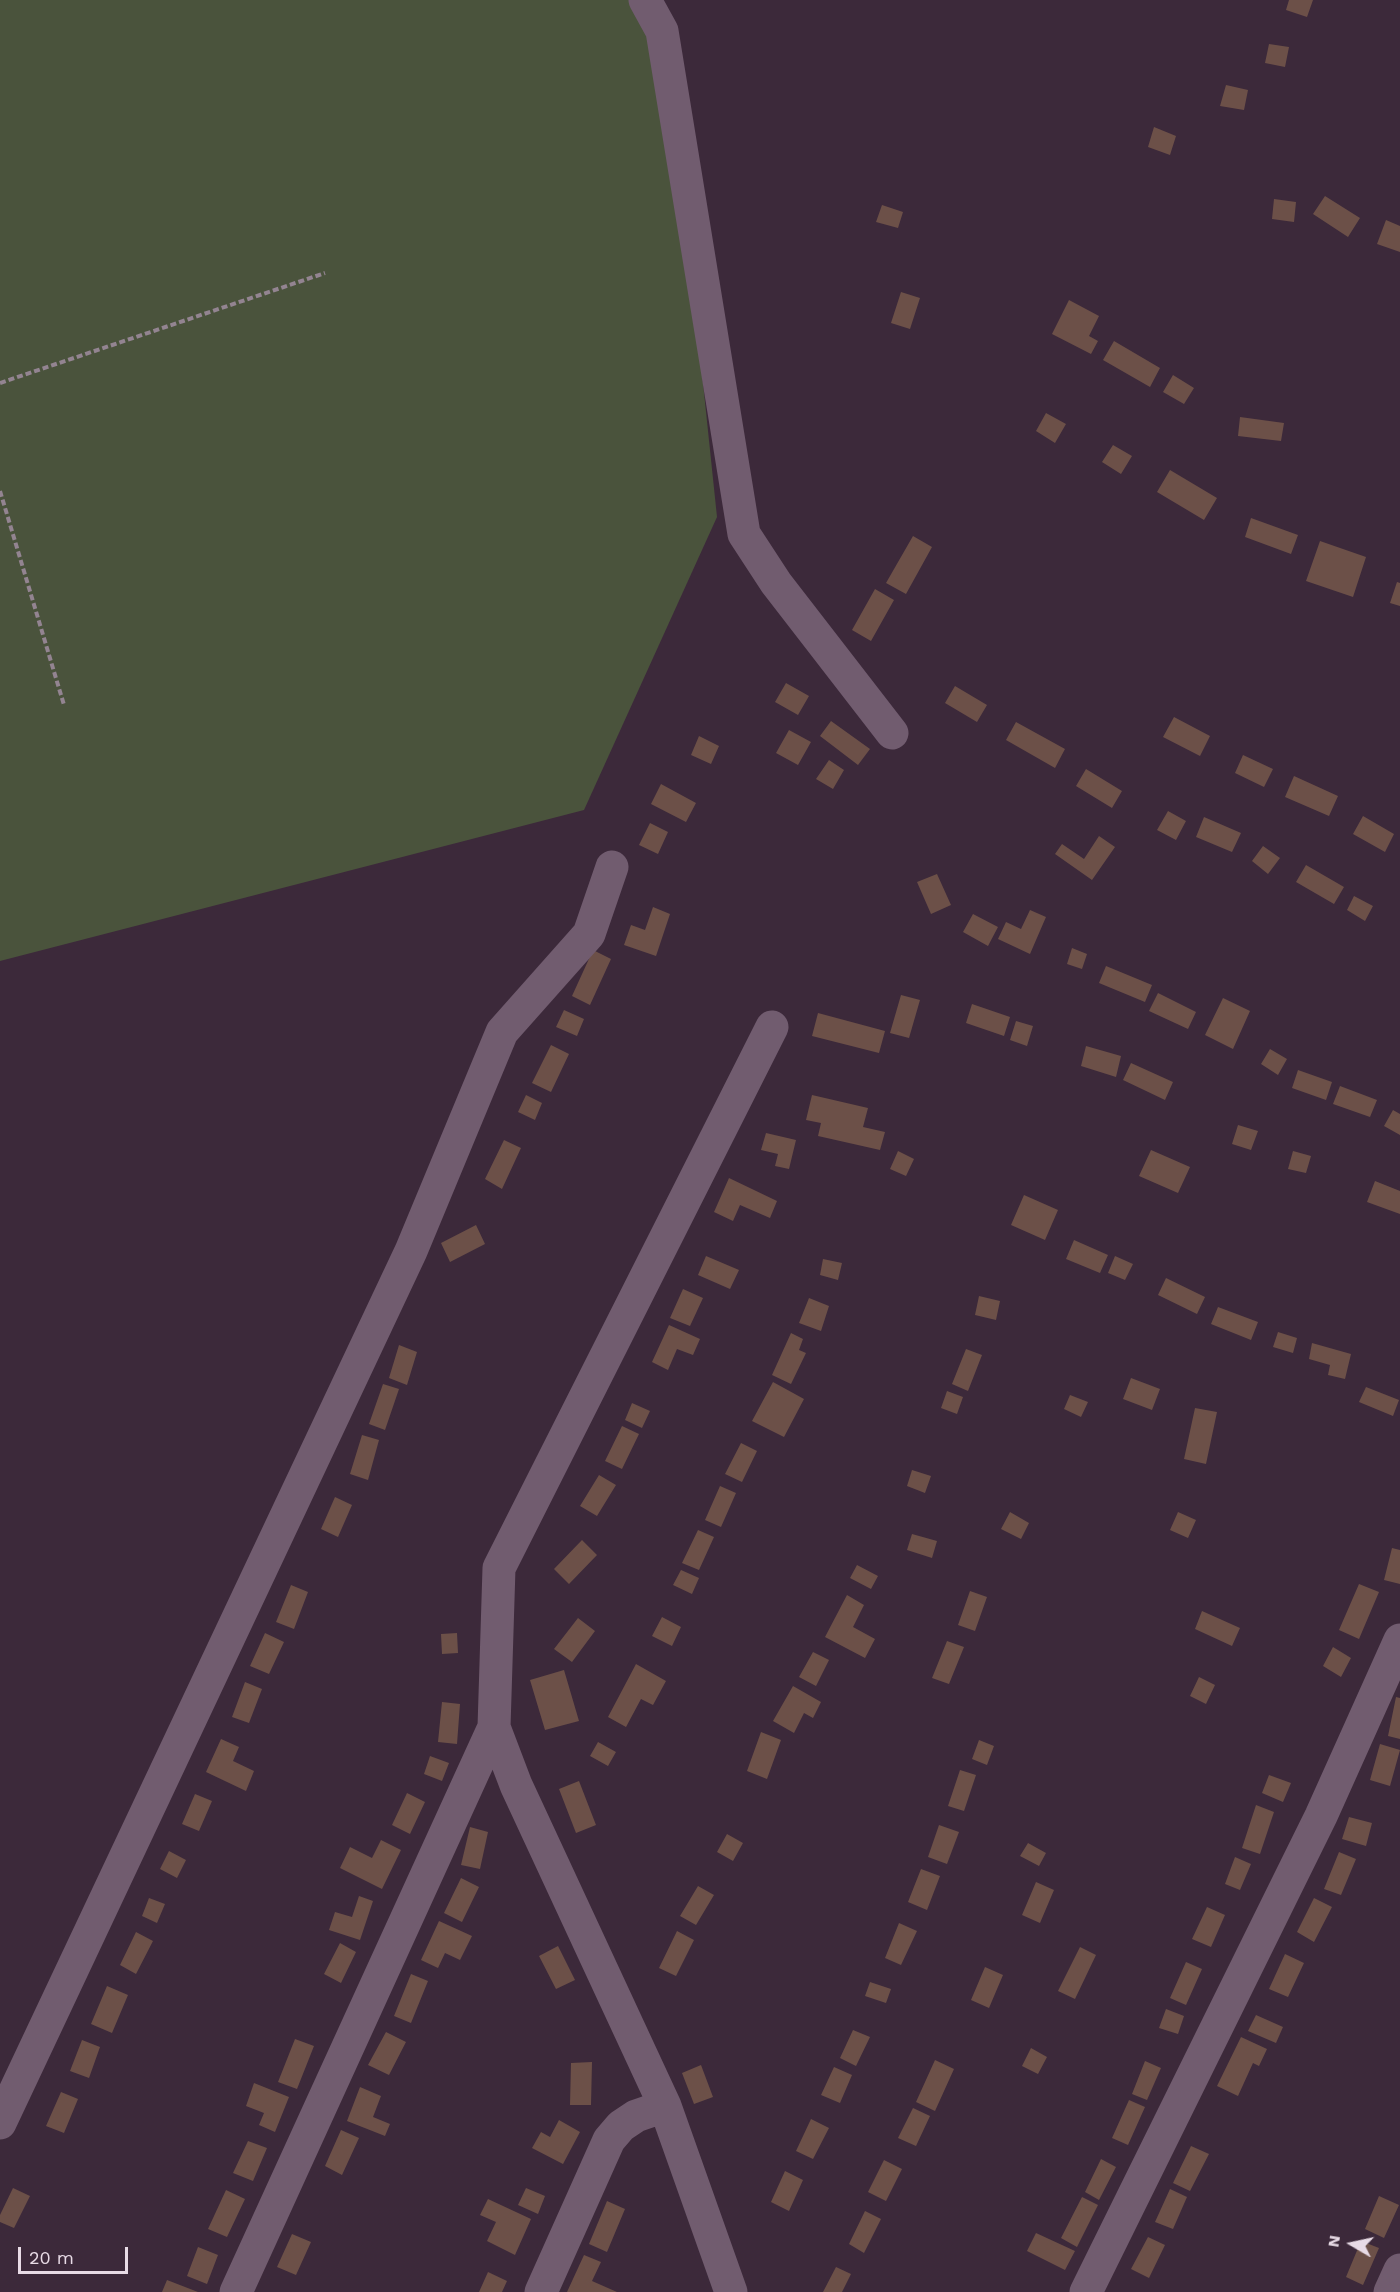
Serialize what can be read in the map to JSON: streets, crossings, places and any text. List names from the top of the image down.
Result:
{
  "scale_bar": "20 m",
  "north": "left"
}
